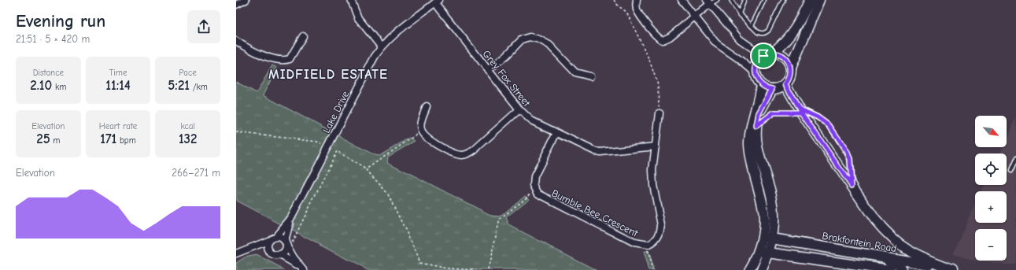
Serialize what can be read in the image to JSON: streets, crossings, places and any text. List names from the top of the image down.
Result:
{
  "streets": {
    "street": [
      "Grey Fox Street",
      "Lake Drive",
      "Bumble Bee Crescent",
      "Brakfontein Road"
    ]
  },
  "crossings": [
    ["Grey Fox Street", "Lake Drive"],
    ["Grey Fox Street", "Bumble Bee Crescent"]
  ],
  "districts": ["MIDFIELD ESTATE"],
  "north": "bottom right",
  "page": {
    "heading": ["Evening run", "21:51 · 5 × 420 m"],
    "stats": [
      ["Distance", "2.10 km"],
      ["Time", "11:14"],
      ["Pace", "5:21 /km"],
      ["Elevation", "25 m"],
      ["Heart rate", "171 bpm"],
      ["kcal", "132"]
    ],
    "map_buttons": ["+", "−"],
    "chart": ["Elevation", "266–271 m"]
  }
}
